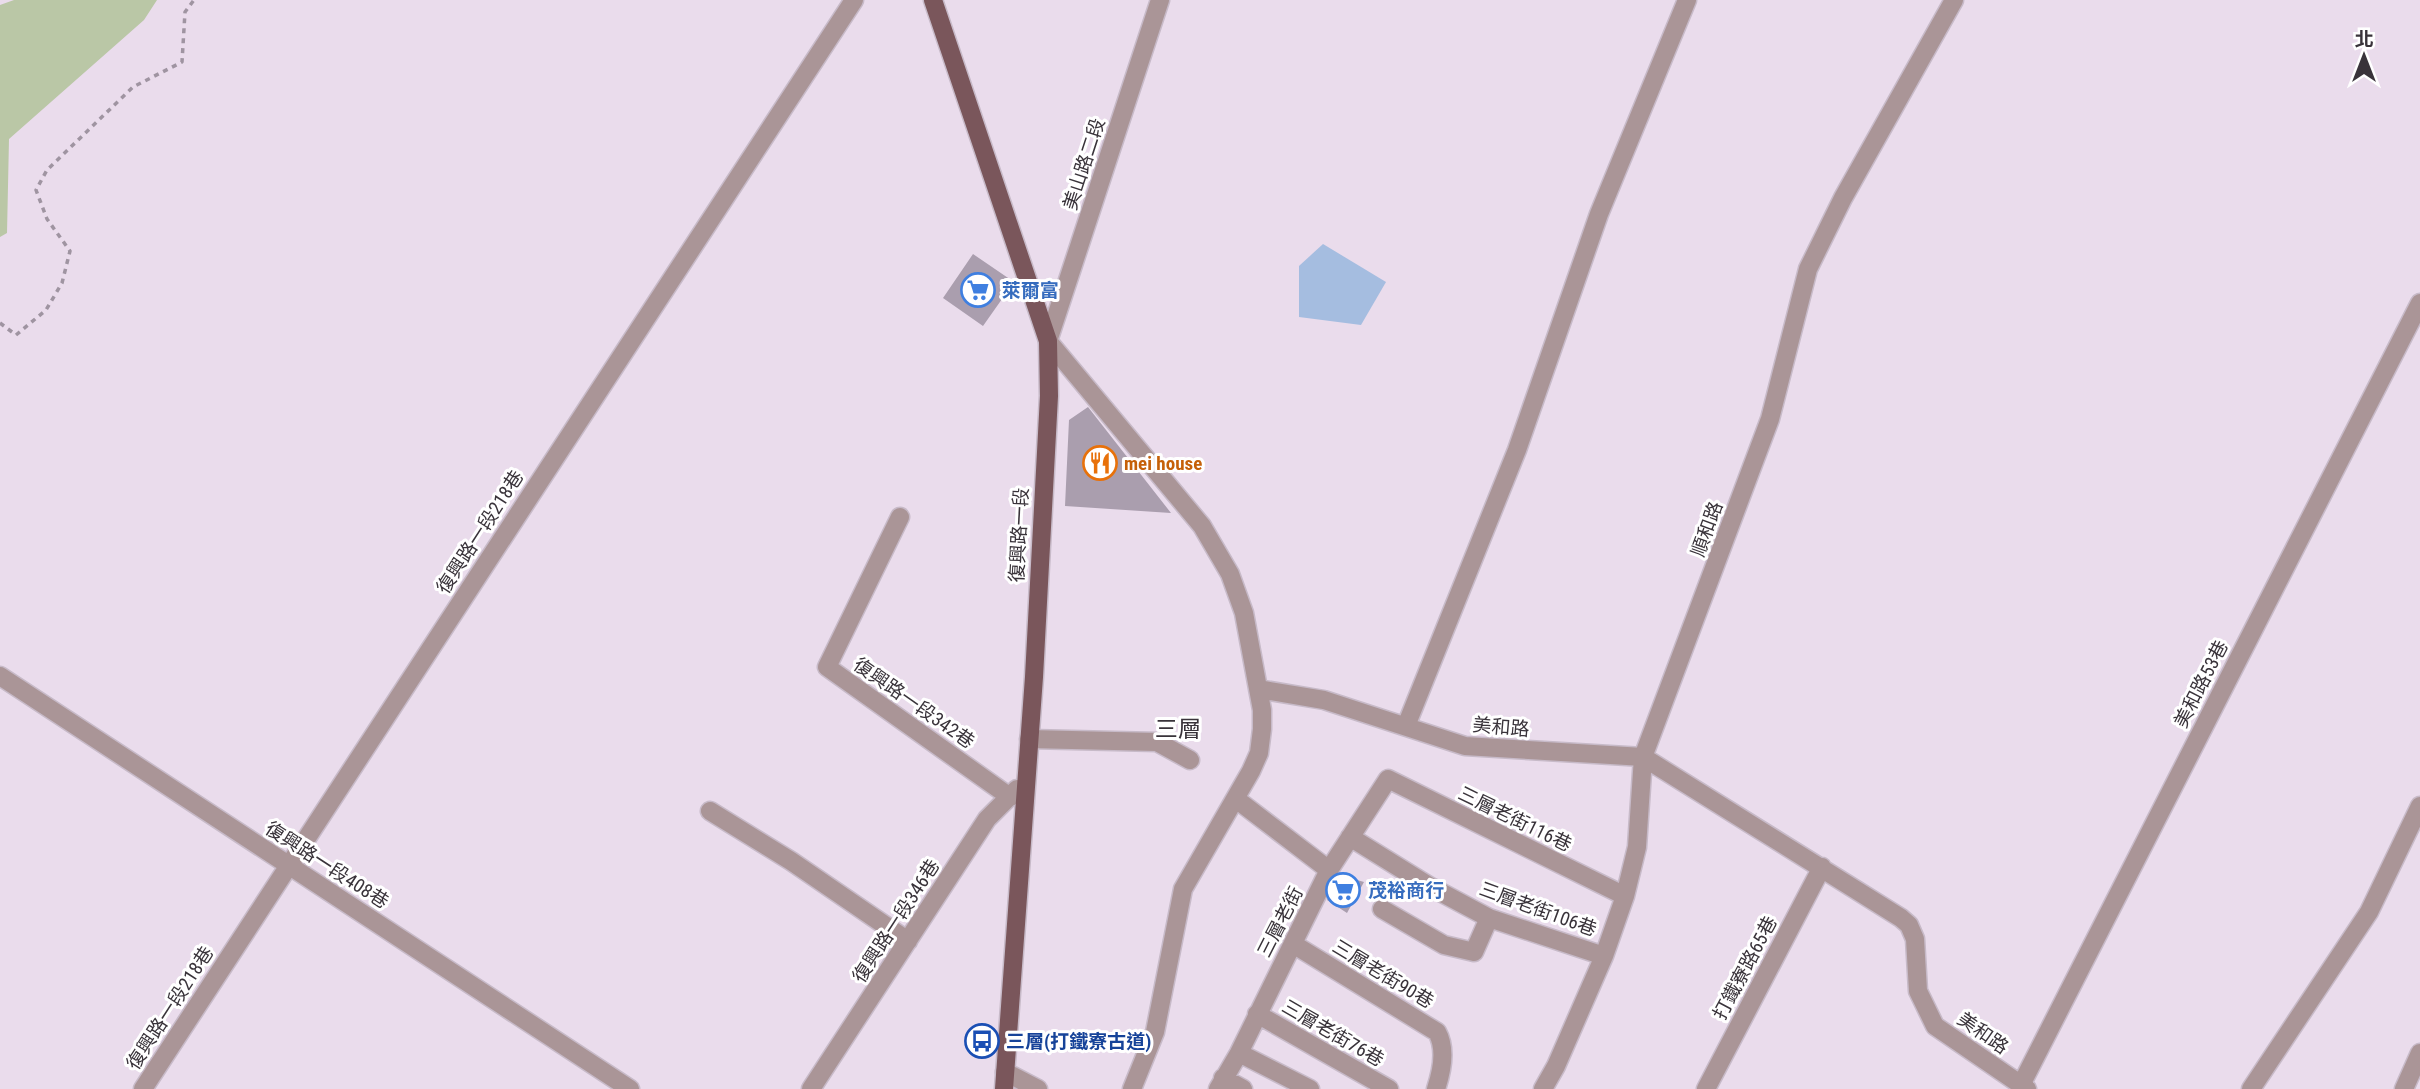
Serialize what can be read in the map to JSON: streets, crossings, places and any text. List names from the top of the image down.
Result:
{
  "streets": {
    "main road": ["復興路一段"],
    "street": [
      "美山路二段",
      "順和路",
      "復興路一段218巷",
      "美和路53巷",
      "復興路一段342巷",
      "美和路",
      "三層老街116巷",
      "復興路一段408巷",
      "三層老街106巷",
      "復興路一段346巷",
      "三層老街",
      "打鐵寮路65巷",
      "三層老街90巷",
      "三層老街76巷"
    ]
  },
  "crossings": [
    ["美山路二段", "復興路一段"],
    ["順和路", "美和路"],
    ["順和路", "三層老街116巷"],
    ["順和路", "三層老街106巷"],
    ["復興路一段218巷", "復興路一段408巷"],
    ["復興路一段", "復興路一段346巷"],
    ["美和路53巷", "美和路"],
    ["復興路一段342巷", "復興路一段346巷"],
    ["美和路", "打鐵寮路65巷"],
    ["三層老街116巷", "三層老街"],
    ["三層老街106巷", "三層老街"],
    ["三層老街", "三層老街90巷"],
    ["三層老街", "三層老街76巷"]
  ],
  "districts": ["三層"],
  "places": {
    "supermarket": ["萊爾富", "茂裕商行"],
    "restaurant": ["mei house"],
    "bus stop": ["三層(打鐵寮古道)"]
  },
  "north": "top"
}
